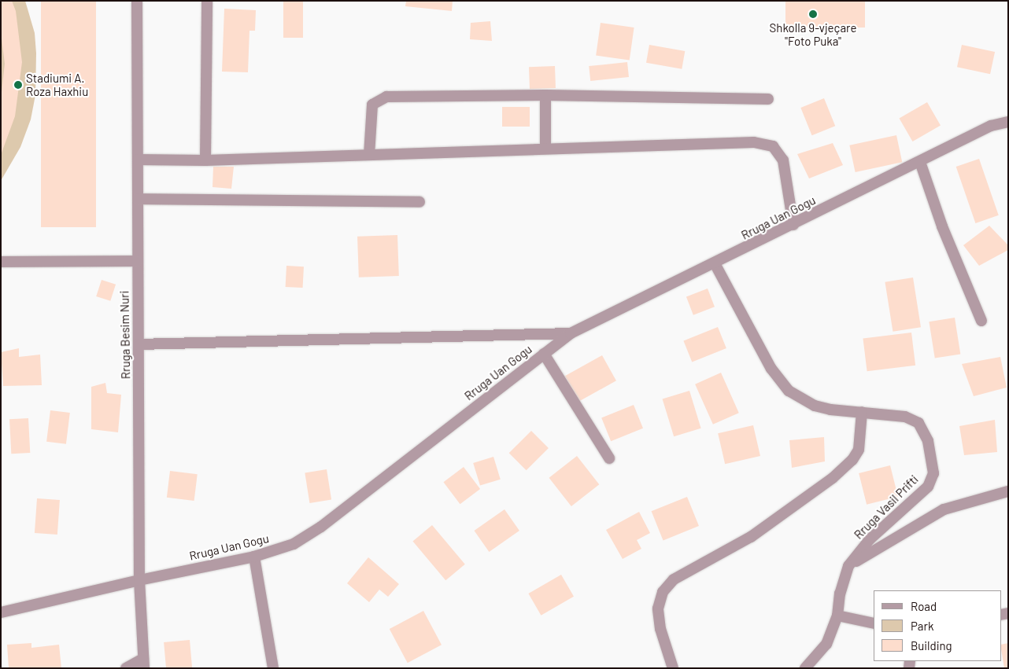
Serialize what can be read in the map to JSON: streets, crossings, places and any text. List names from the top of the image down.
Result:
{
  "streets": {
    "street": ["Rruga Uan Gogu", "Rruga Besim Nuri", "Rruga Vasil Prifti"]
  },
  "crossings": [
    ["Rruga Uan Gogu", "Rruga Besim Nuri"],
    ["Rruga Uan Gogu", "Rruga Vasil Prifti"]
  ],
  "places": ["Shkolla 9-vjeçare \"Foto Puka\"", "Stadiumi A. Roza Haxhiu"],
  "legend": ["Road", "Park", "Building"]
}
